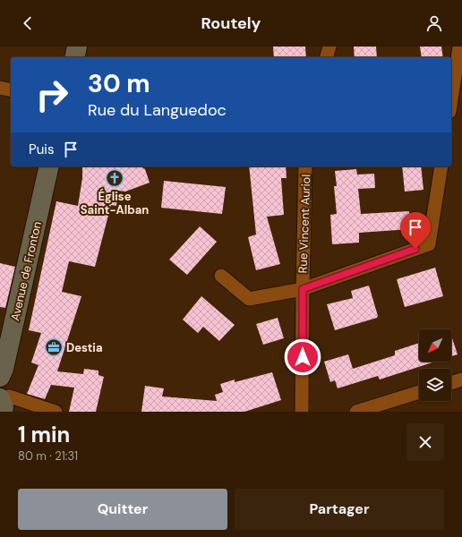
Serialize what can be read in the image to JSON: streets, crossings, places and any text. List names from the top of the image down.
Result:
{
  "streets": {
    "main road": ["Avenue de Fronton"],
    "street": ["Rue Vincent Auriol"]
  },
  "places": {
    "church": ["Église Saint-Alban"],
    "office": ["Destia"]
  },
  "north": "bottom left",
  "page": {
    "header": "Routely",
    "turn": ["30 m", "Rue du Languedoc"],
    "then": "Puis",
    "heading": ["1 min", "80 m · 21:31"],
    "buttons": ["Quitter", "Partager"]
  }
}
